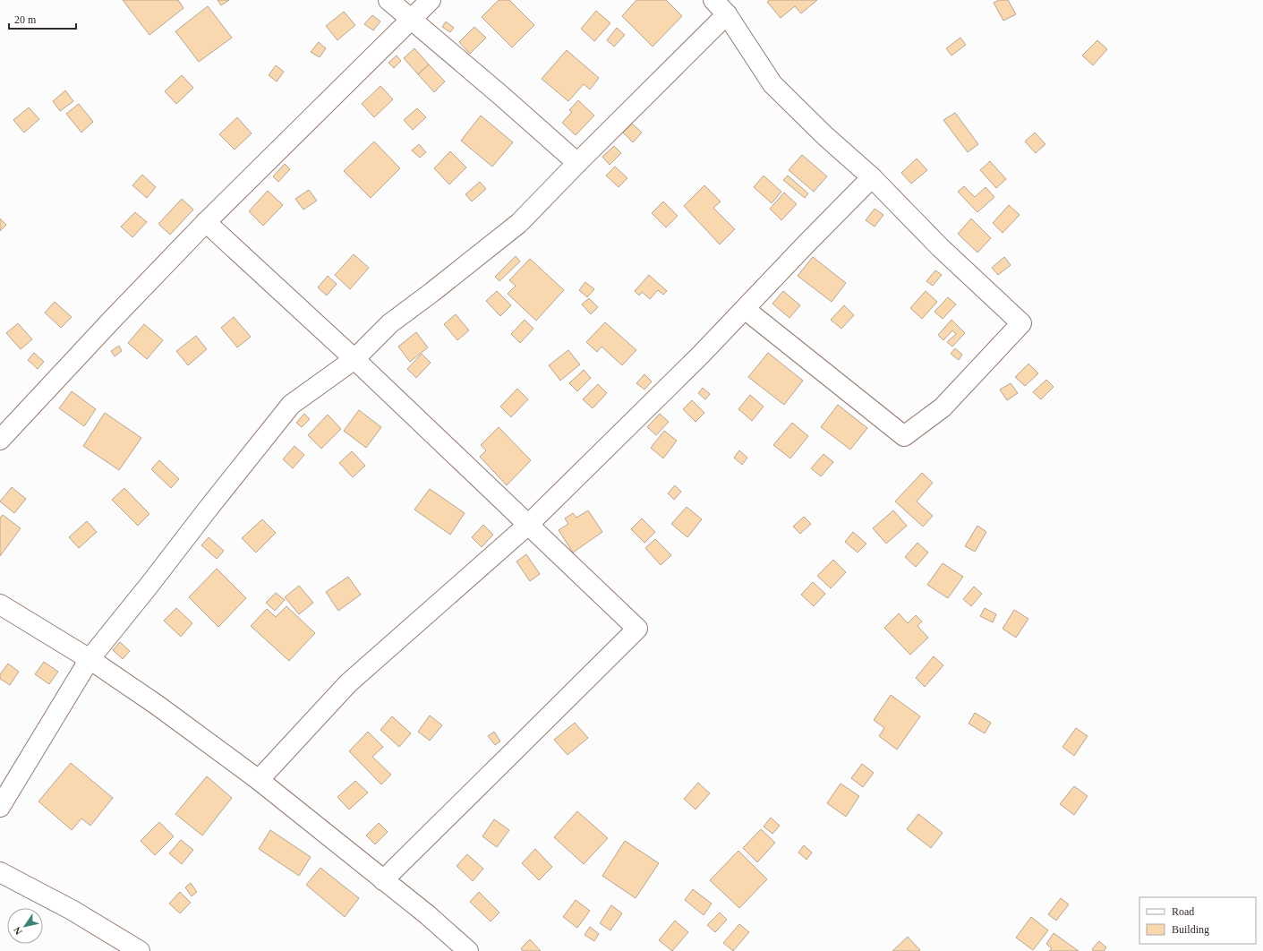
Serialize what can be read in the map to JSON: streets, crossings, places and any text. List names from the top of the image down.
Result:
{
  "legend": ["Road", "Building"],
  "scale_bar": "20 m",
  "north": "bottom left"
}
